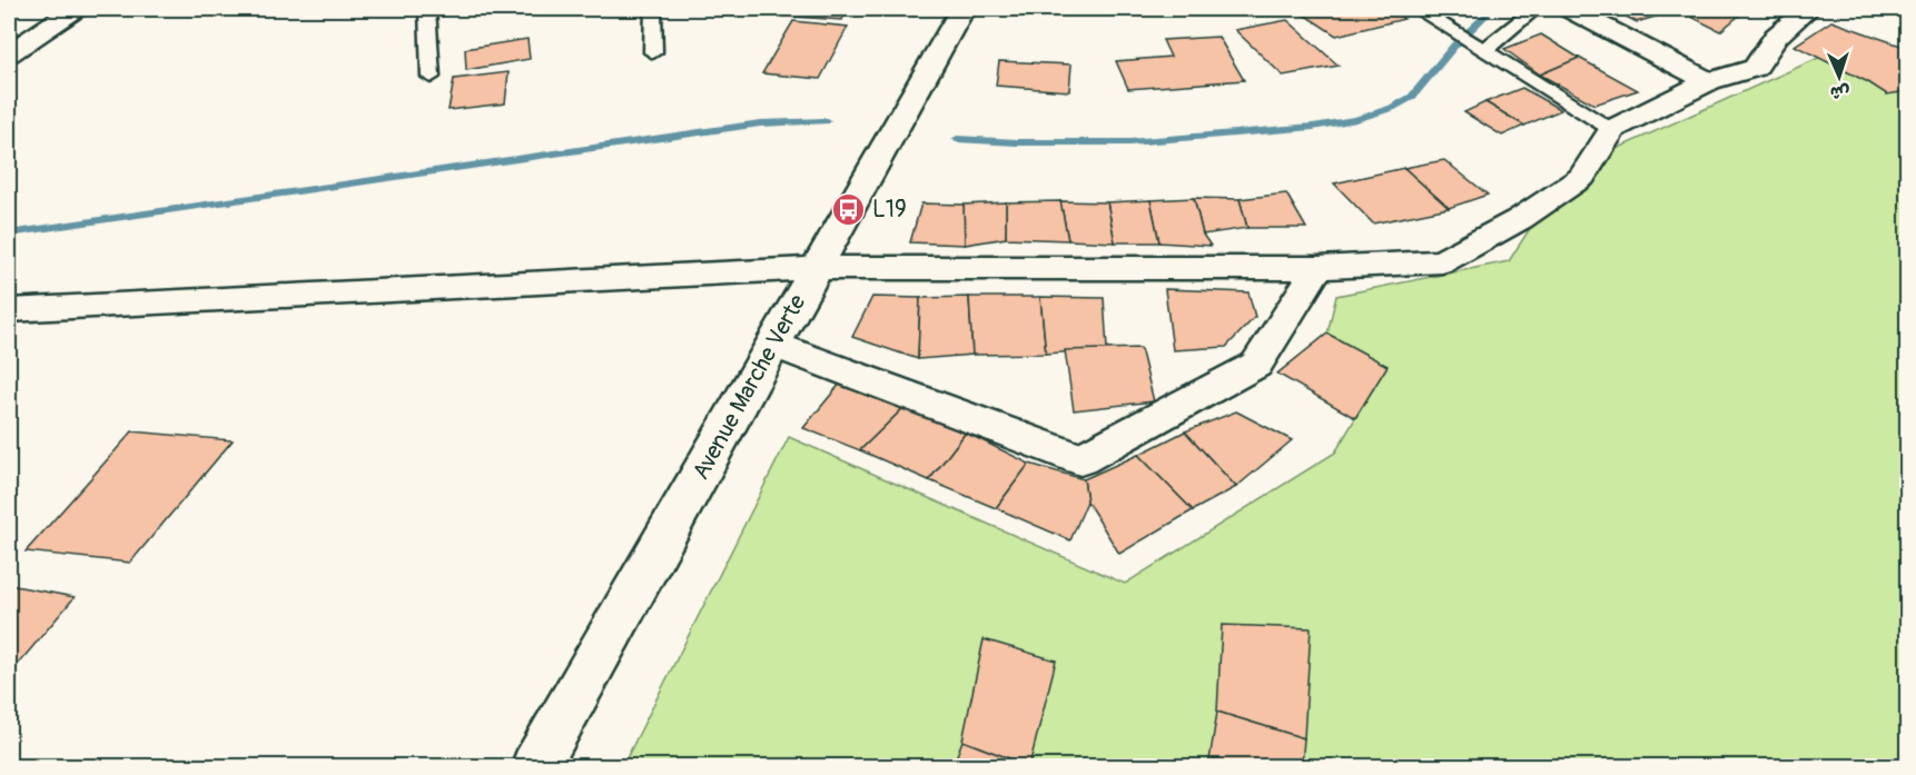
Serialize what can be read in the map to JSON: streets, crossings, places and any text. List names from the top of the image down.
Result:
{
  "streets": {
    "street": ["Avenue Marche Verte"]
  },
  "places": {
    "bus stop": ["L19"]
  },
  "north": "bottom"
}
